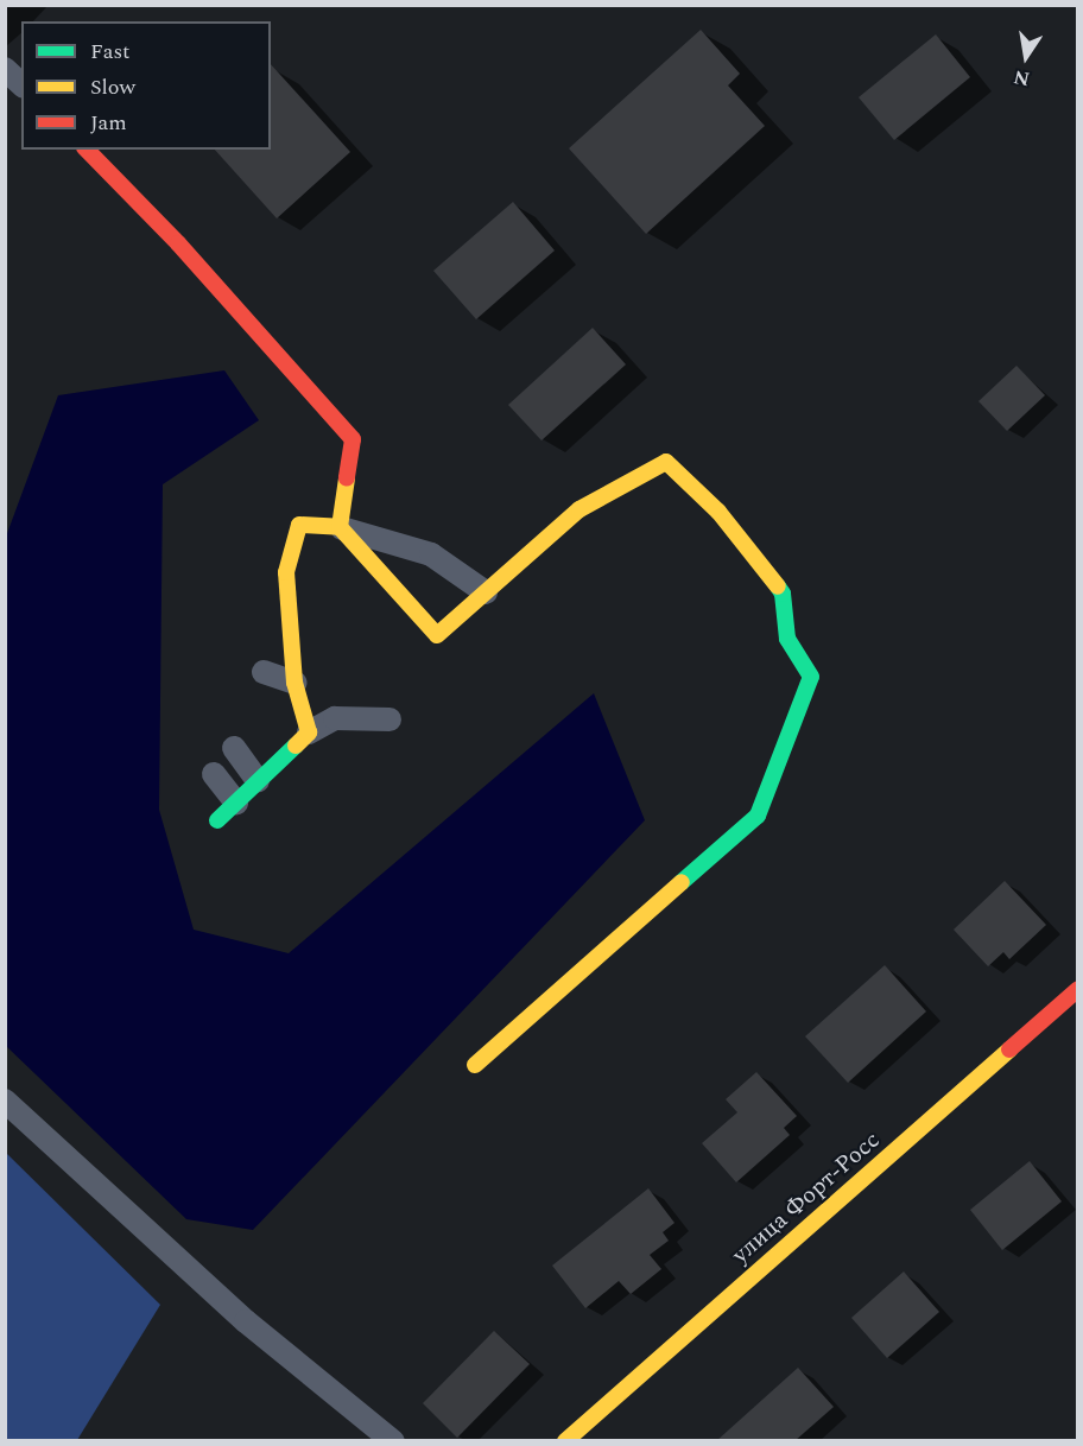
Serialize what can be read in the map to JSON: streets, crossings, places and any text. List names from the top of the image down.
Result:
{
  "streets": {
    "street": ["улица Форт-Росс"]
  },
  "legend": ["Fast", "Slow", "Jam"],
  "north": "bottom"
}
